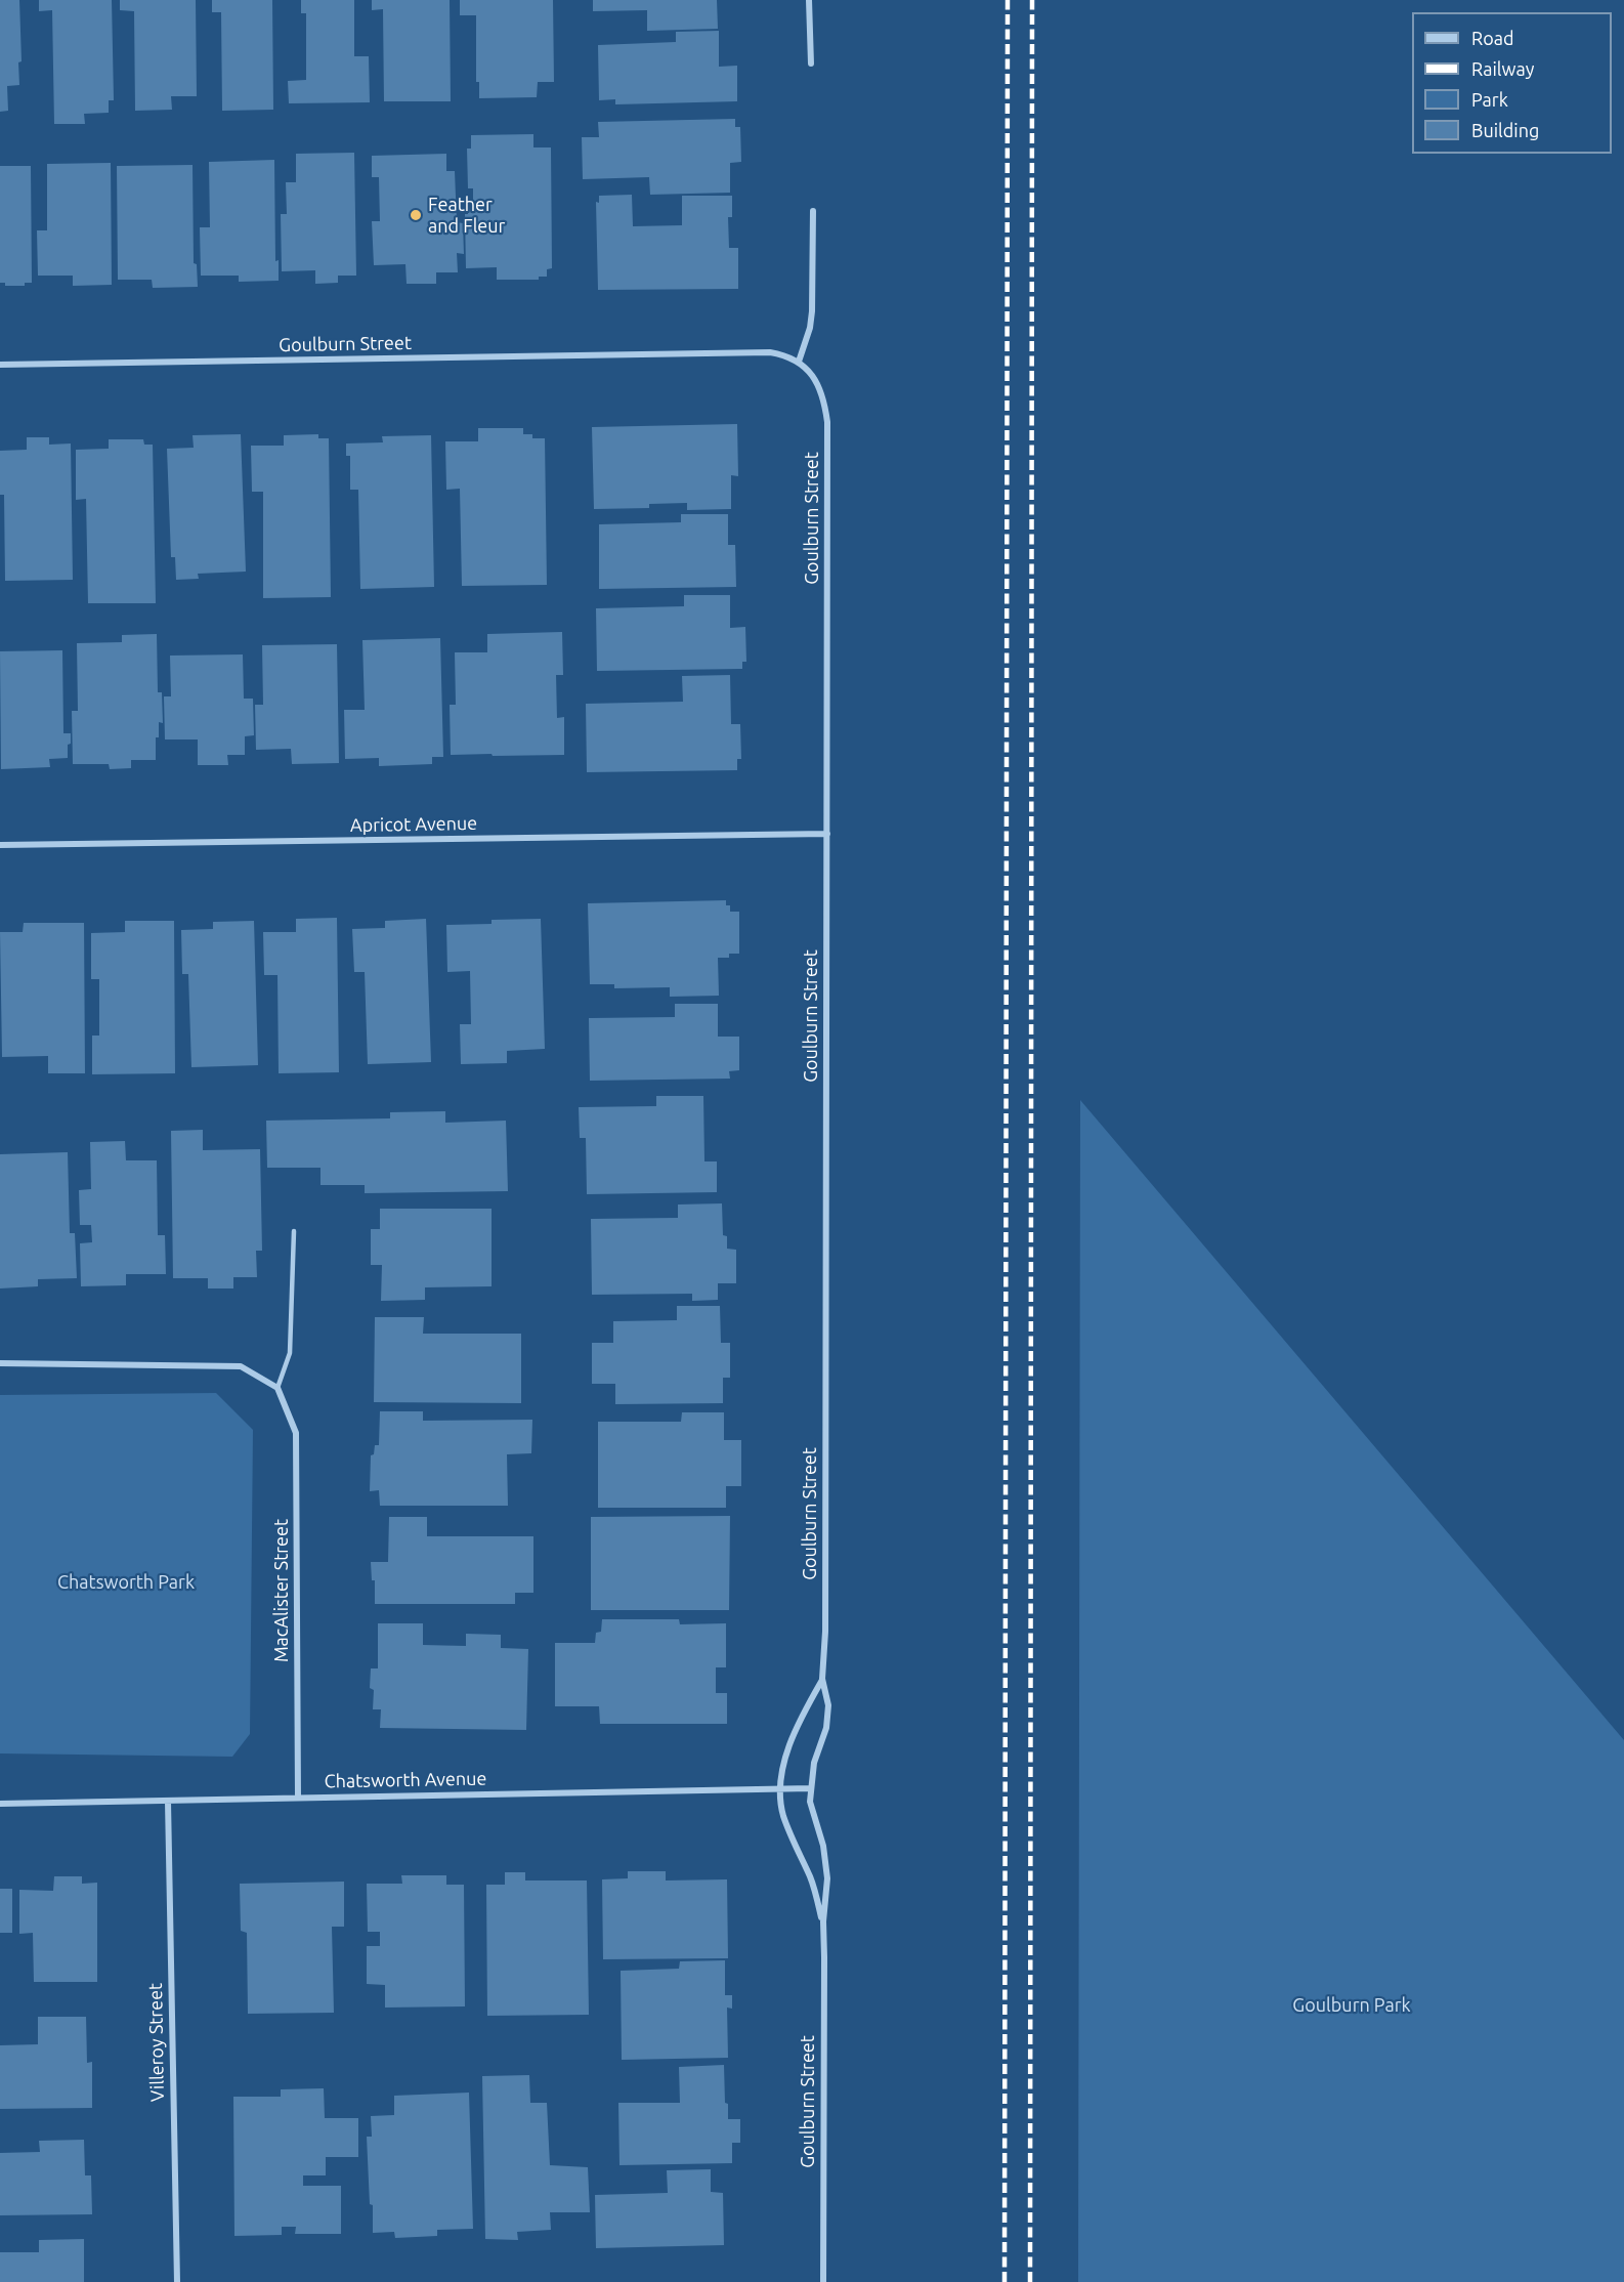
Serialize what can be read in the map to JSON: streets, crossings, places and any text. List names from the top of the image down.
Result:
{
  "streets": {
    "street": [
      "Goulburn Street",
      "Apricot Avenue",
      "MacAlister Street",
      "Chatsworth Avenue",
      "Villeroy Street"
    ]
  },
  "crossings": [
    ["Goulburn Street", "Apricot Avenue"],
    ["Goulburn Street", "Chatsworth Avenue"],
    ["MacAlister Street", "Chatsworth Avenue"],
    ["Chatsworth Avenue", "Villeroy Street"]
  ],
  "parks": ["Chatsworth Park", "Goulburn Park"],
  "places": ["Feather and Fleur"],
  "legend": [
    "Road",
    "Railway",
    "Park",
    "Building"
  ]
}
